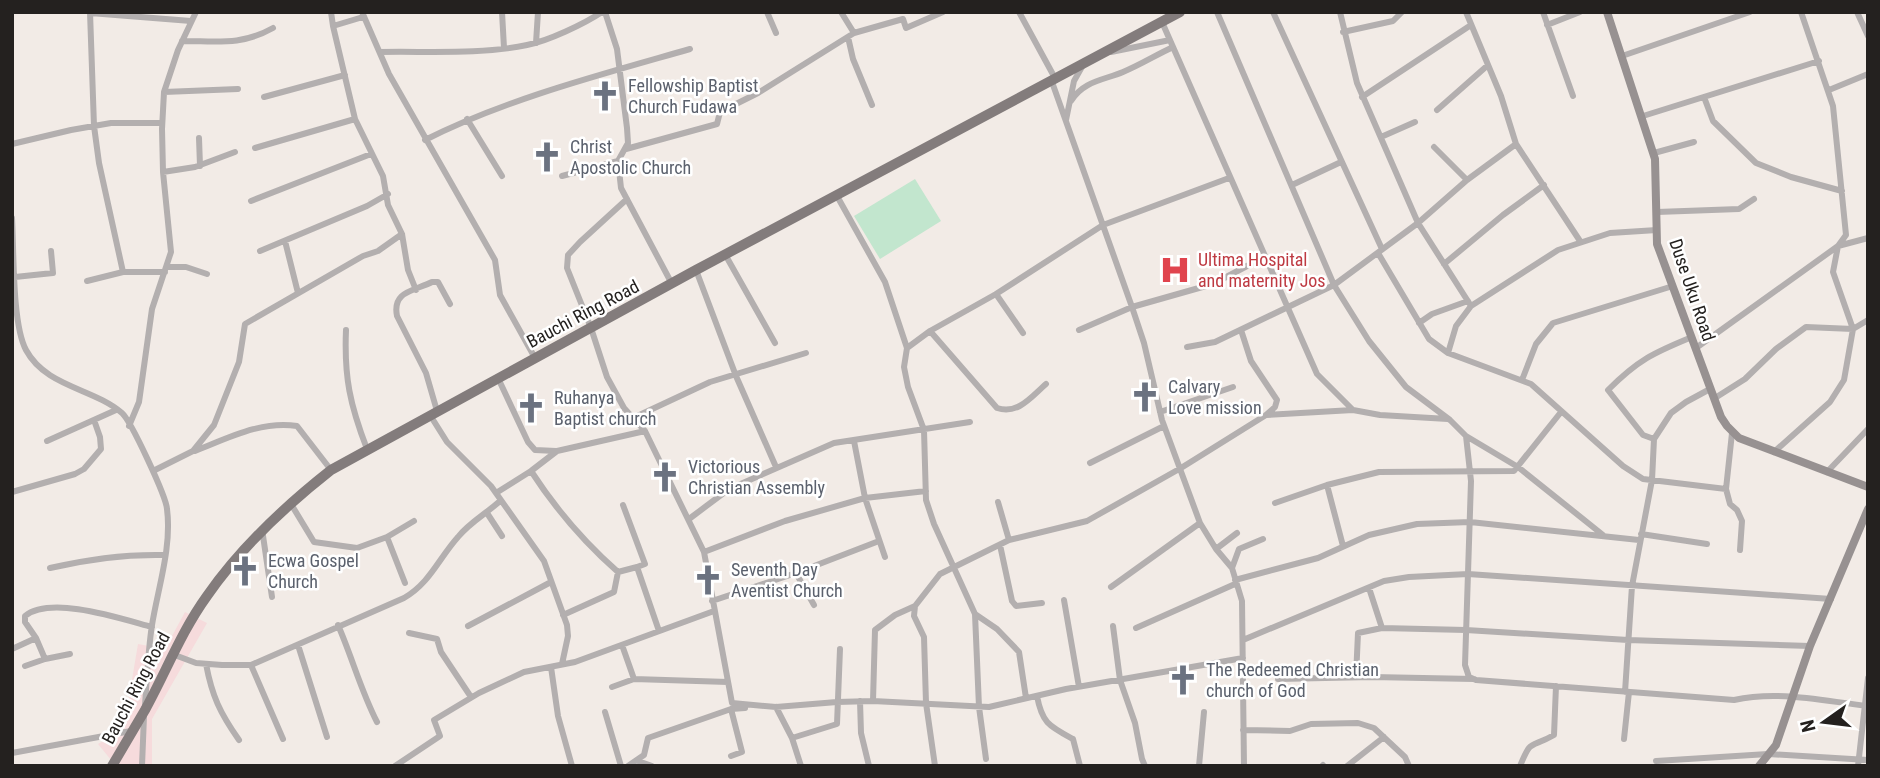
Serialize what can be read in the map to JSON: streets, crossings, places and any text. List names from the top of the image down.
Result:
{
  "streets": {
    "main road": ["Bauchi Ring Road"],
    "street": ["Duse Uku Road"]
  },
  "places": {
    "church": [
      "Fellowship Baptist Church Fudawa",
      "Christ Apostolic Church",
      "Calvary Love mission",
      "Ruhanya Baptist church",
      "Victorious Christian Assembly",
      "Ecwa Gospel Church",
      "Seventh Day Aventist Church",
      "The Redeemed Christian church of God"
    ],
    "hospital": ["Ultima Hospital and maternity Jos"]
  },
  "north": "left"
}
